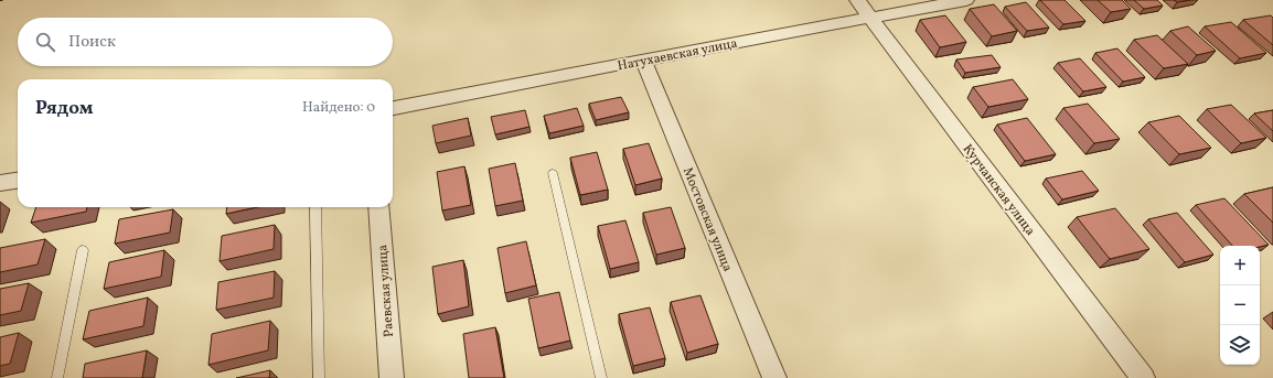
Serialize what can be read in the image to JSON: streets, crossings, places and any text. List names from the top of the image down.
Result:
{
  "streets": {
    "street": [
      "Натухаевская улица",
      "Курчанская улица",
      "Мостовская улица",
      "Раевская улица"
    ]
  },
  "crossings": [
    ["Натухаевская улица", "Курчанская улица"],
    ["Натухаевская улица", "Мостовская улица"]
  ],
  "page": {
    "search": "Поиск",
    "heading": ["Рядом", "Найдено: 0"],
    "map_buttons": ["+", "−"]
  }
}
